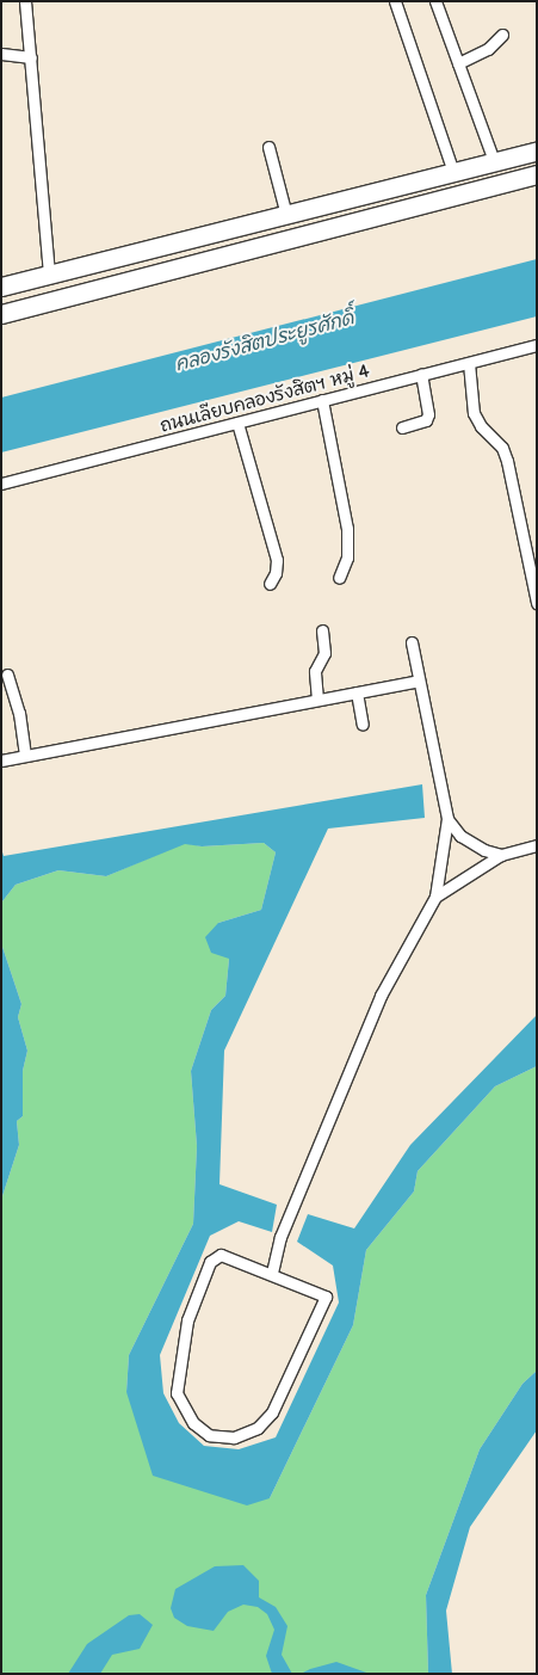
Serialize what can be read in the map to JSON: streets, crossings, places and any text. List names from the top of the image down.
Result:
{
  "streets": {
    "street": ["ถนนเลียบคลองรังสิตฯ หมู่ 4"]
  },
  "water": ["คลองรังสิตประยูรศักดิ์"]
}
